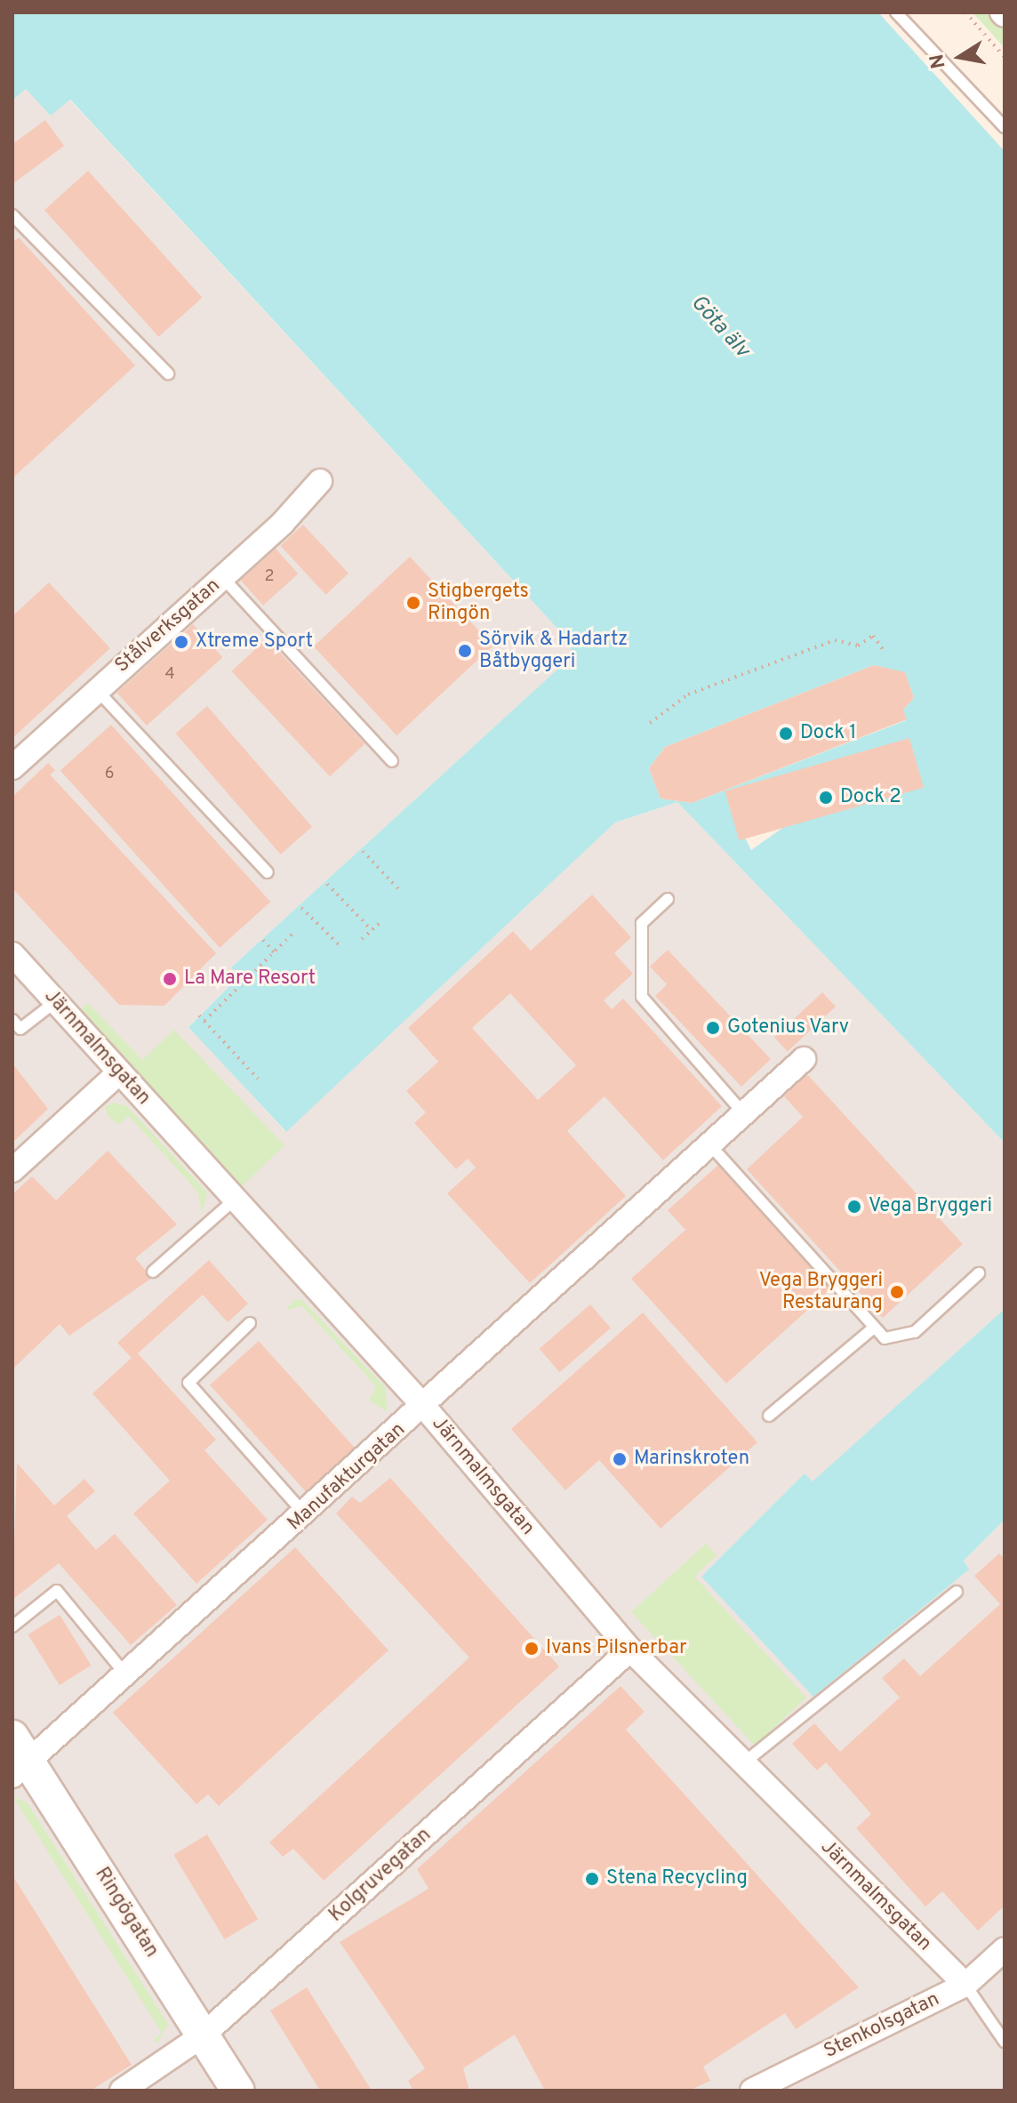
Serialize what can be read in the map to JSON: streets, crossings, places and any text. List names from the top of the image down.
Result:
{
  "streets": {
    "street": [
      "Stålverksgatan",
      "Järnmalmsgatan",
      "Manufakturgatan",
      "Kolgruvegatan",
      "Ringögatan",
      "Stenkolsgatan"
    ]
  },
  "crossings": [
    ["Järnmalmsgatan", "Manufakturgatan"],
    ["Järnmalmsgatan", "Kolgruvegatan"],
    ["Järnmalmsgatan", "Stenkolsgatan"],
    ["Manufakturgatan", "Ringögatan"],
    ["Kolgruvegatan", "Ringögatan"]
  ],
  "water": ["Göta älv"],
  "places": [
    "Stigbergets Ringön",
    "Xtreme Sport",
    "Sörvik & Hadartz Båtbyggeri",
    "Dock 1",
    "Dock 2",
    "La Mare Resort",
    "Gotenius Varv",
    "Vega Bryggeri",
    "Vega Bryggeri Restaurang",
    "Marinskroten",
    "Ivans Pilsnerbar",
    "Stena Recycling"
  ],
  "house_numbers": ["2", "4", "6"],
  "north": "left"
}
